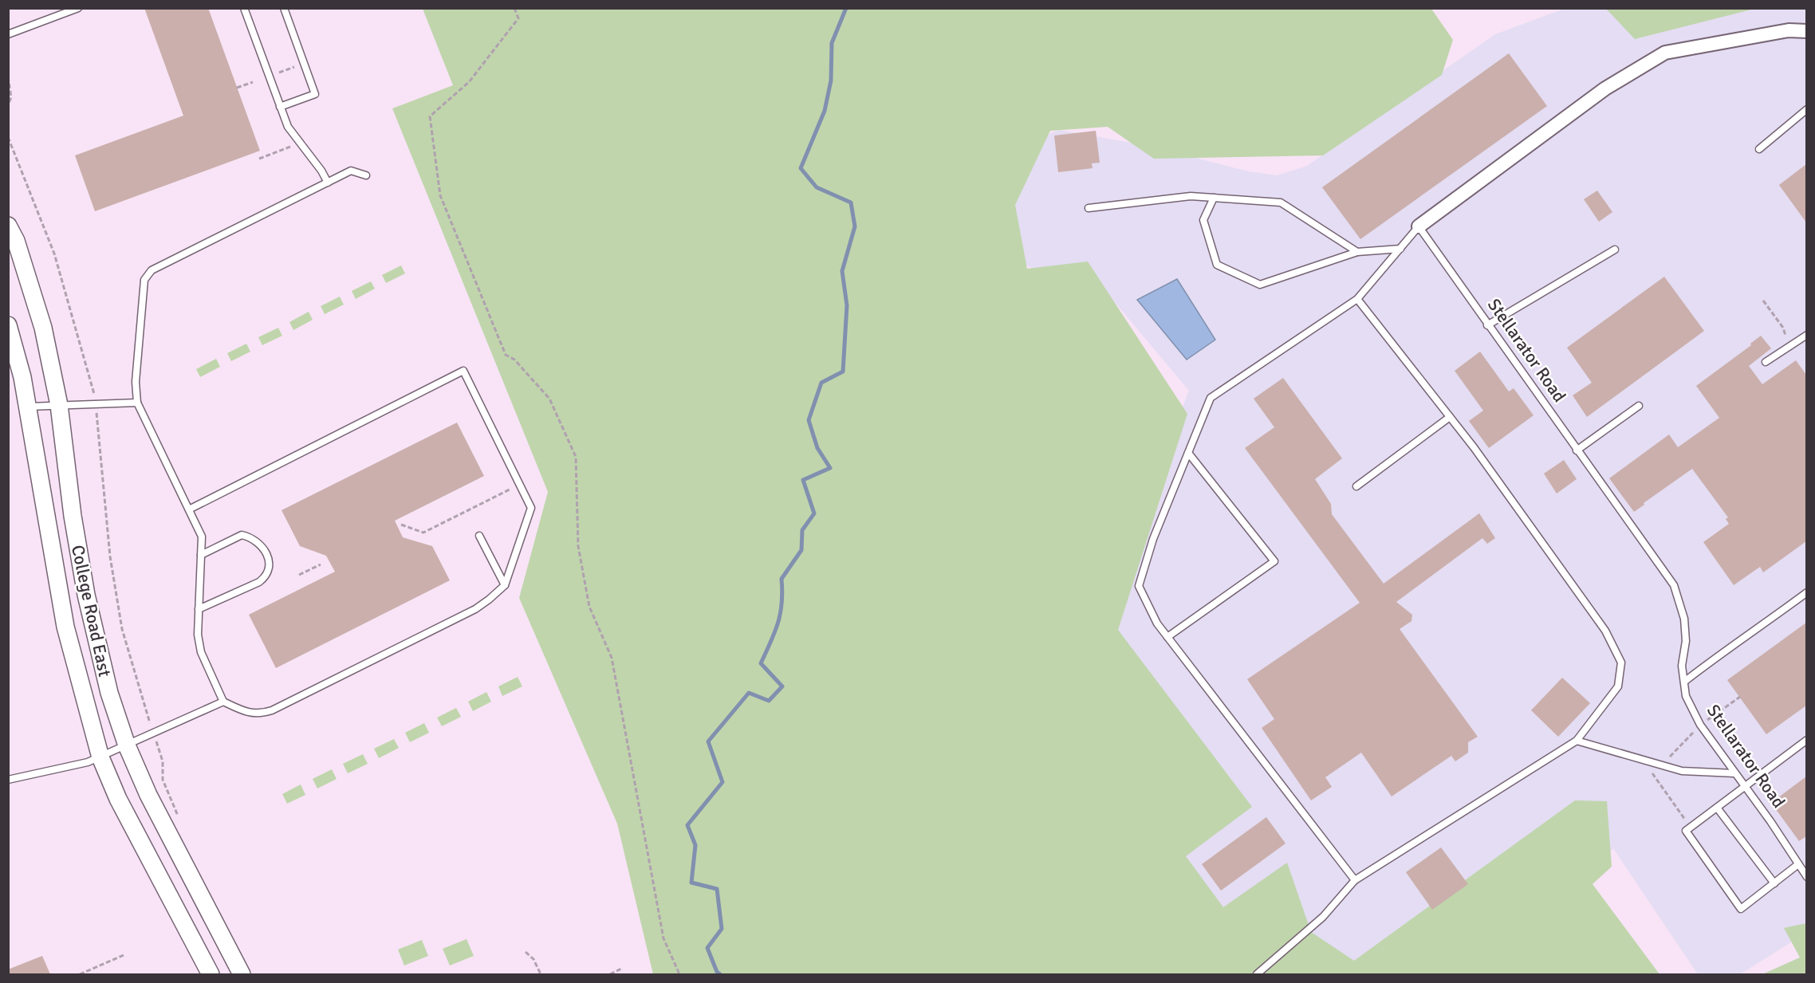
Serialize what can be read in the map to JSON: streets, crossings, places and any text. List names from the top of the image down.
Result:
{
  "streets": {
    "street": ["College Road East"],
    "lane": ["Stellarator Road"]
  }
}
